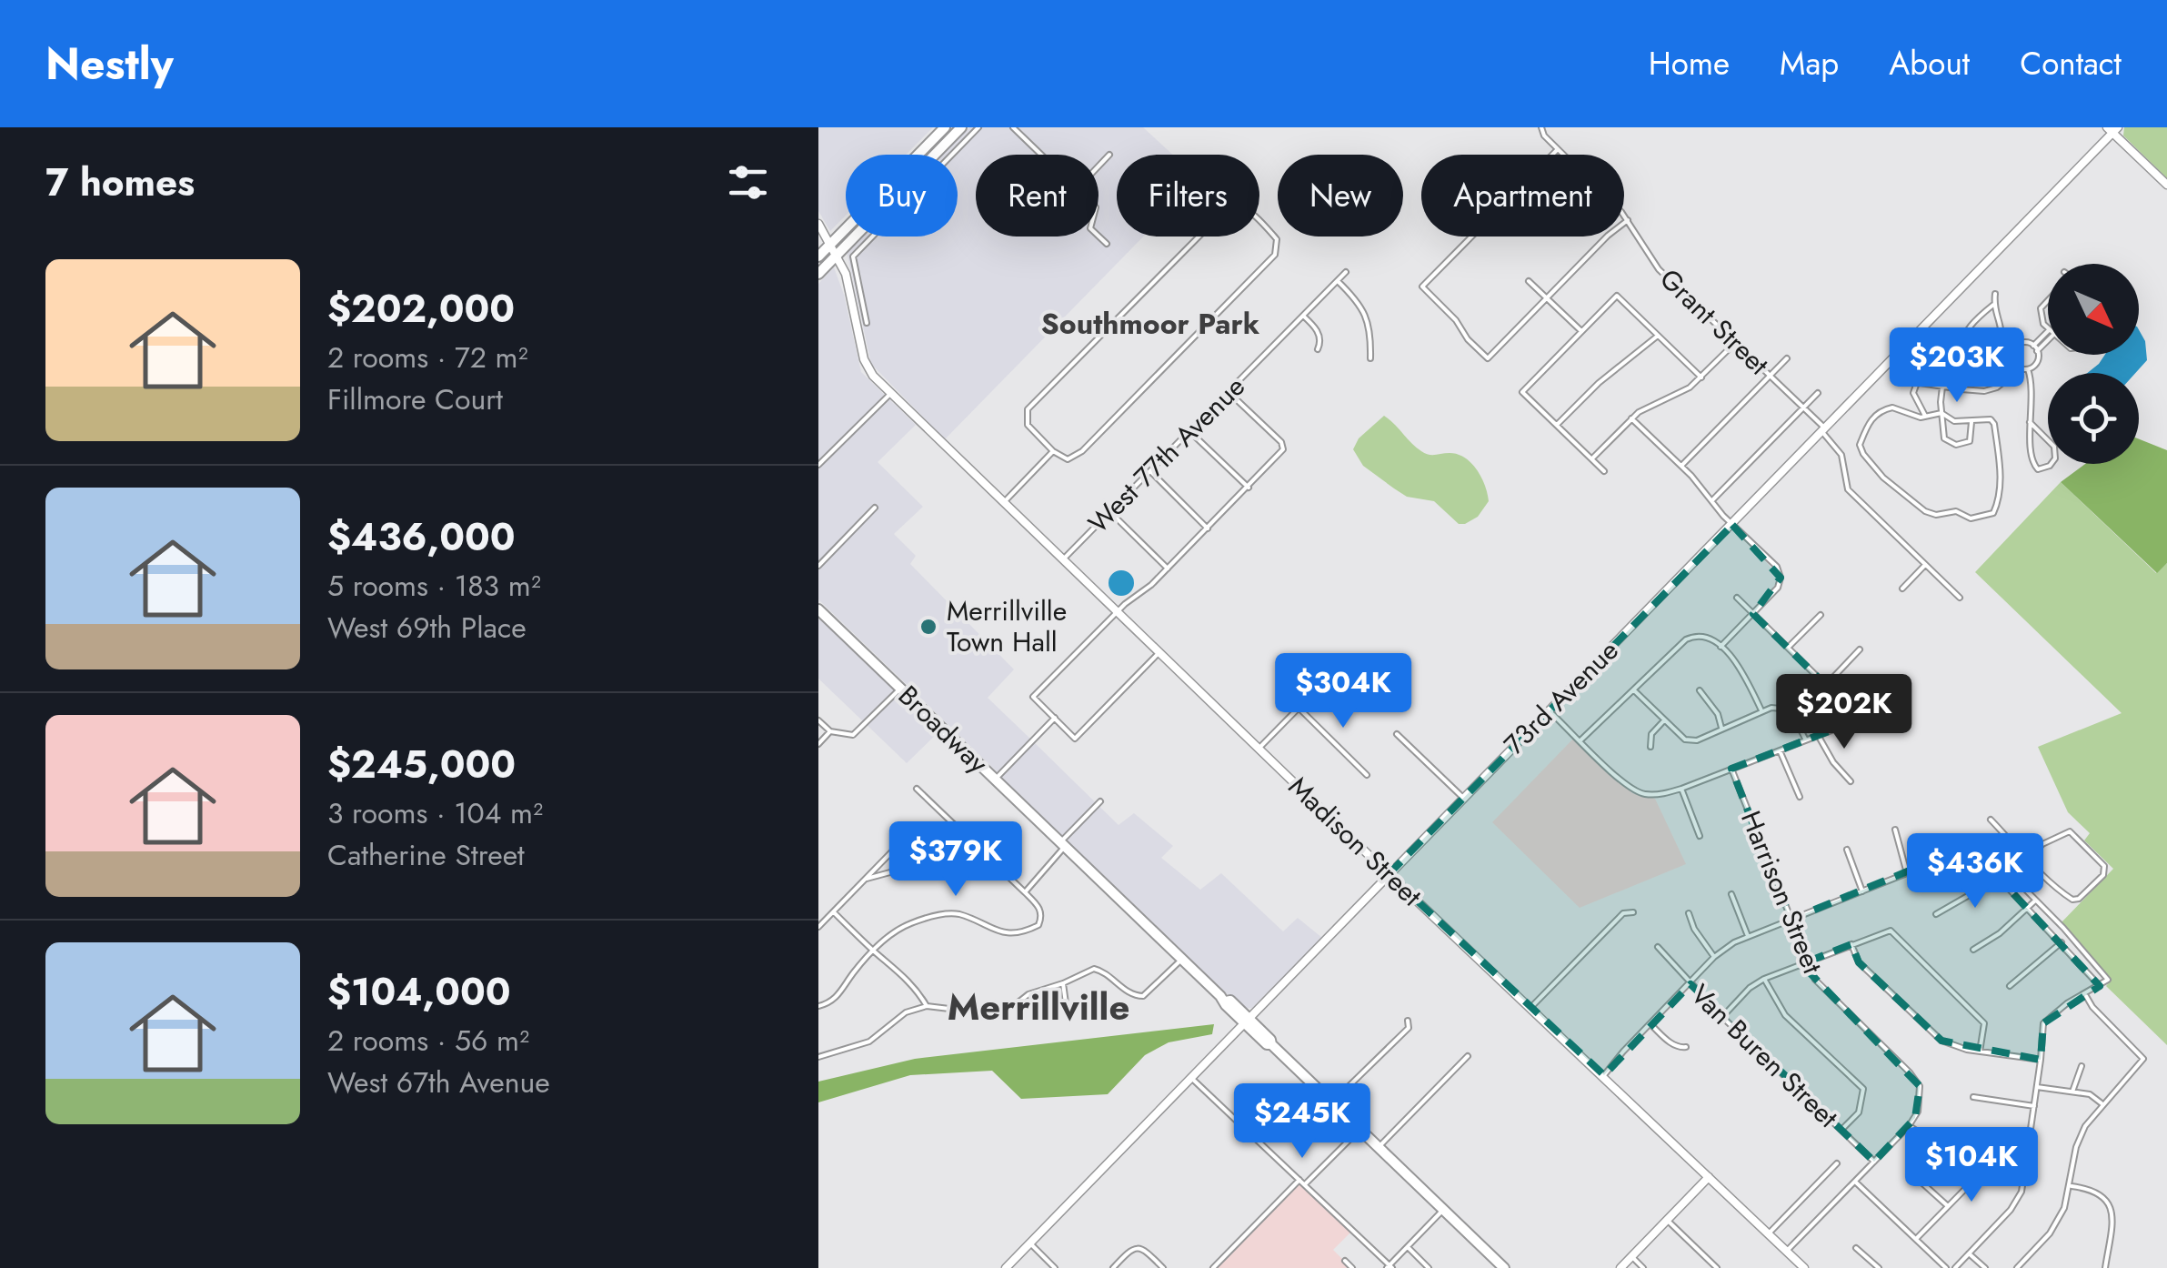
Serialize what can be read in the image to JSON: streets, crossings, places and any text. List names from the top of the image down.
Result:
{
  "streets": {
    "main road": ["Broadway"],
    "street": [
      "Grant Street",
      "West 77th Avenue",
      "73rd Avenue",
      "Madison Street",
      "Harrison Street",
      "Van Buren Street"
    ]
  },
  "crossings": [
    ["Grant Street", "73rd Avenue"],
    ["West 77th Avenue", "Madison Street"],
    ["73rd Avenue", "Broadway"],
    ["73rd Avenue", "Madison Street"]
  ],
  "districts": ["Southmoor Park", "Merrillville"],
  "places": ["Merrillville Town Hall"],
  "north": "bottom right",
  "page": {
    "header": "Nestly",
    "nav": [
      "Home",
      "Map",
      "About",
      "Contact"
    ],
    "heading": "7 homes",
    "chip": [
      "Buy",
      "Rent",
      "Filters",
      "New",
      "Apartment"
    ],
    "list": [
      {
        "name": "$202,000",
        "note": "2 rooms · 72 m² · Fillmore Court"
      },
      {
        "name": "$436,000",
        "note": "5 rooms · 183 m² · West 69th Place"
      },
      {
        "name": "$245,000",
        "note": "3 rooms · 104 m² · Catherine Street"
      },
      {
        "name": "$104,000",
        "note": "2 rooms · 56 m² · West 67th Avenue"
      }
    ],
    "price": [
      "$203K",
      "$304K",
      "$202K",
      "$379K",
      "$436K",
      "$245K",
      "$104K"
    ]
  }
}
